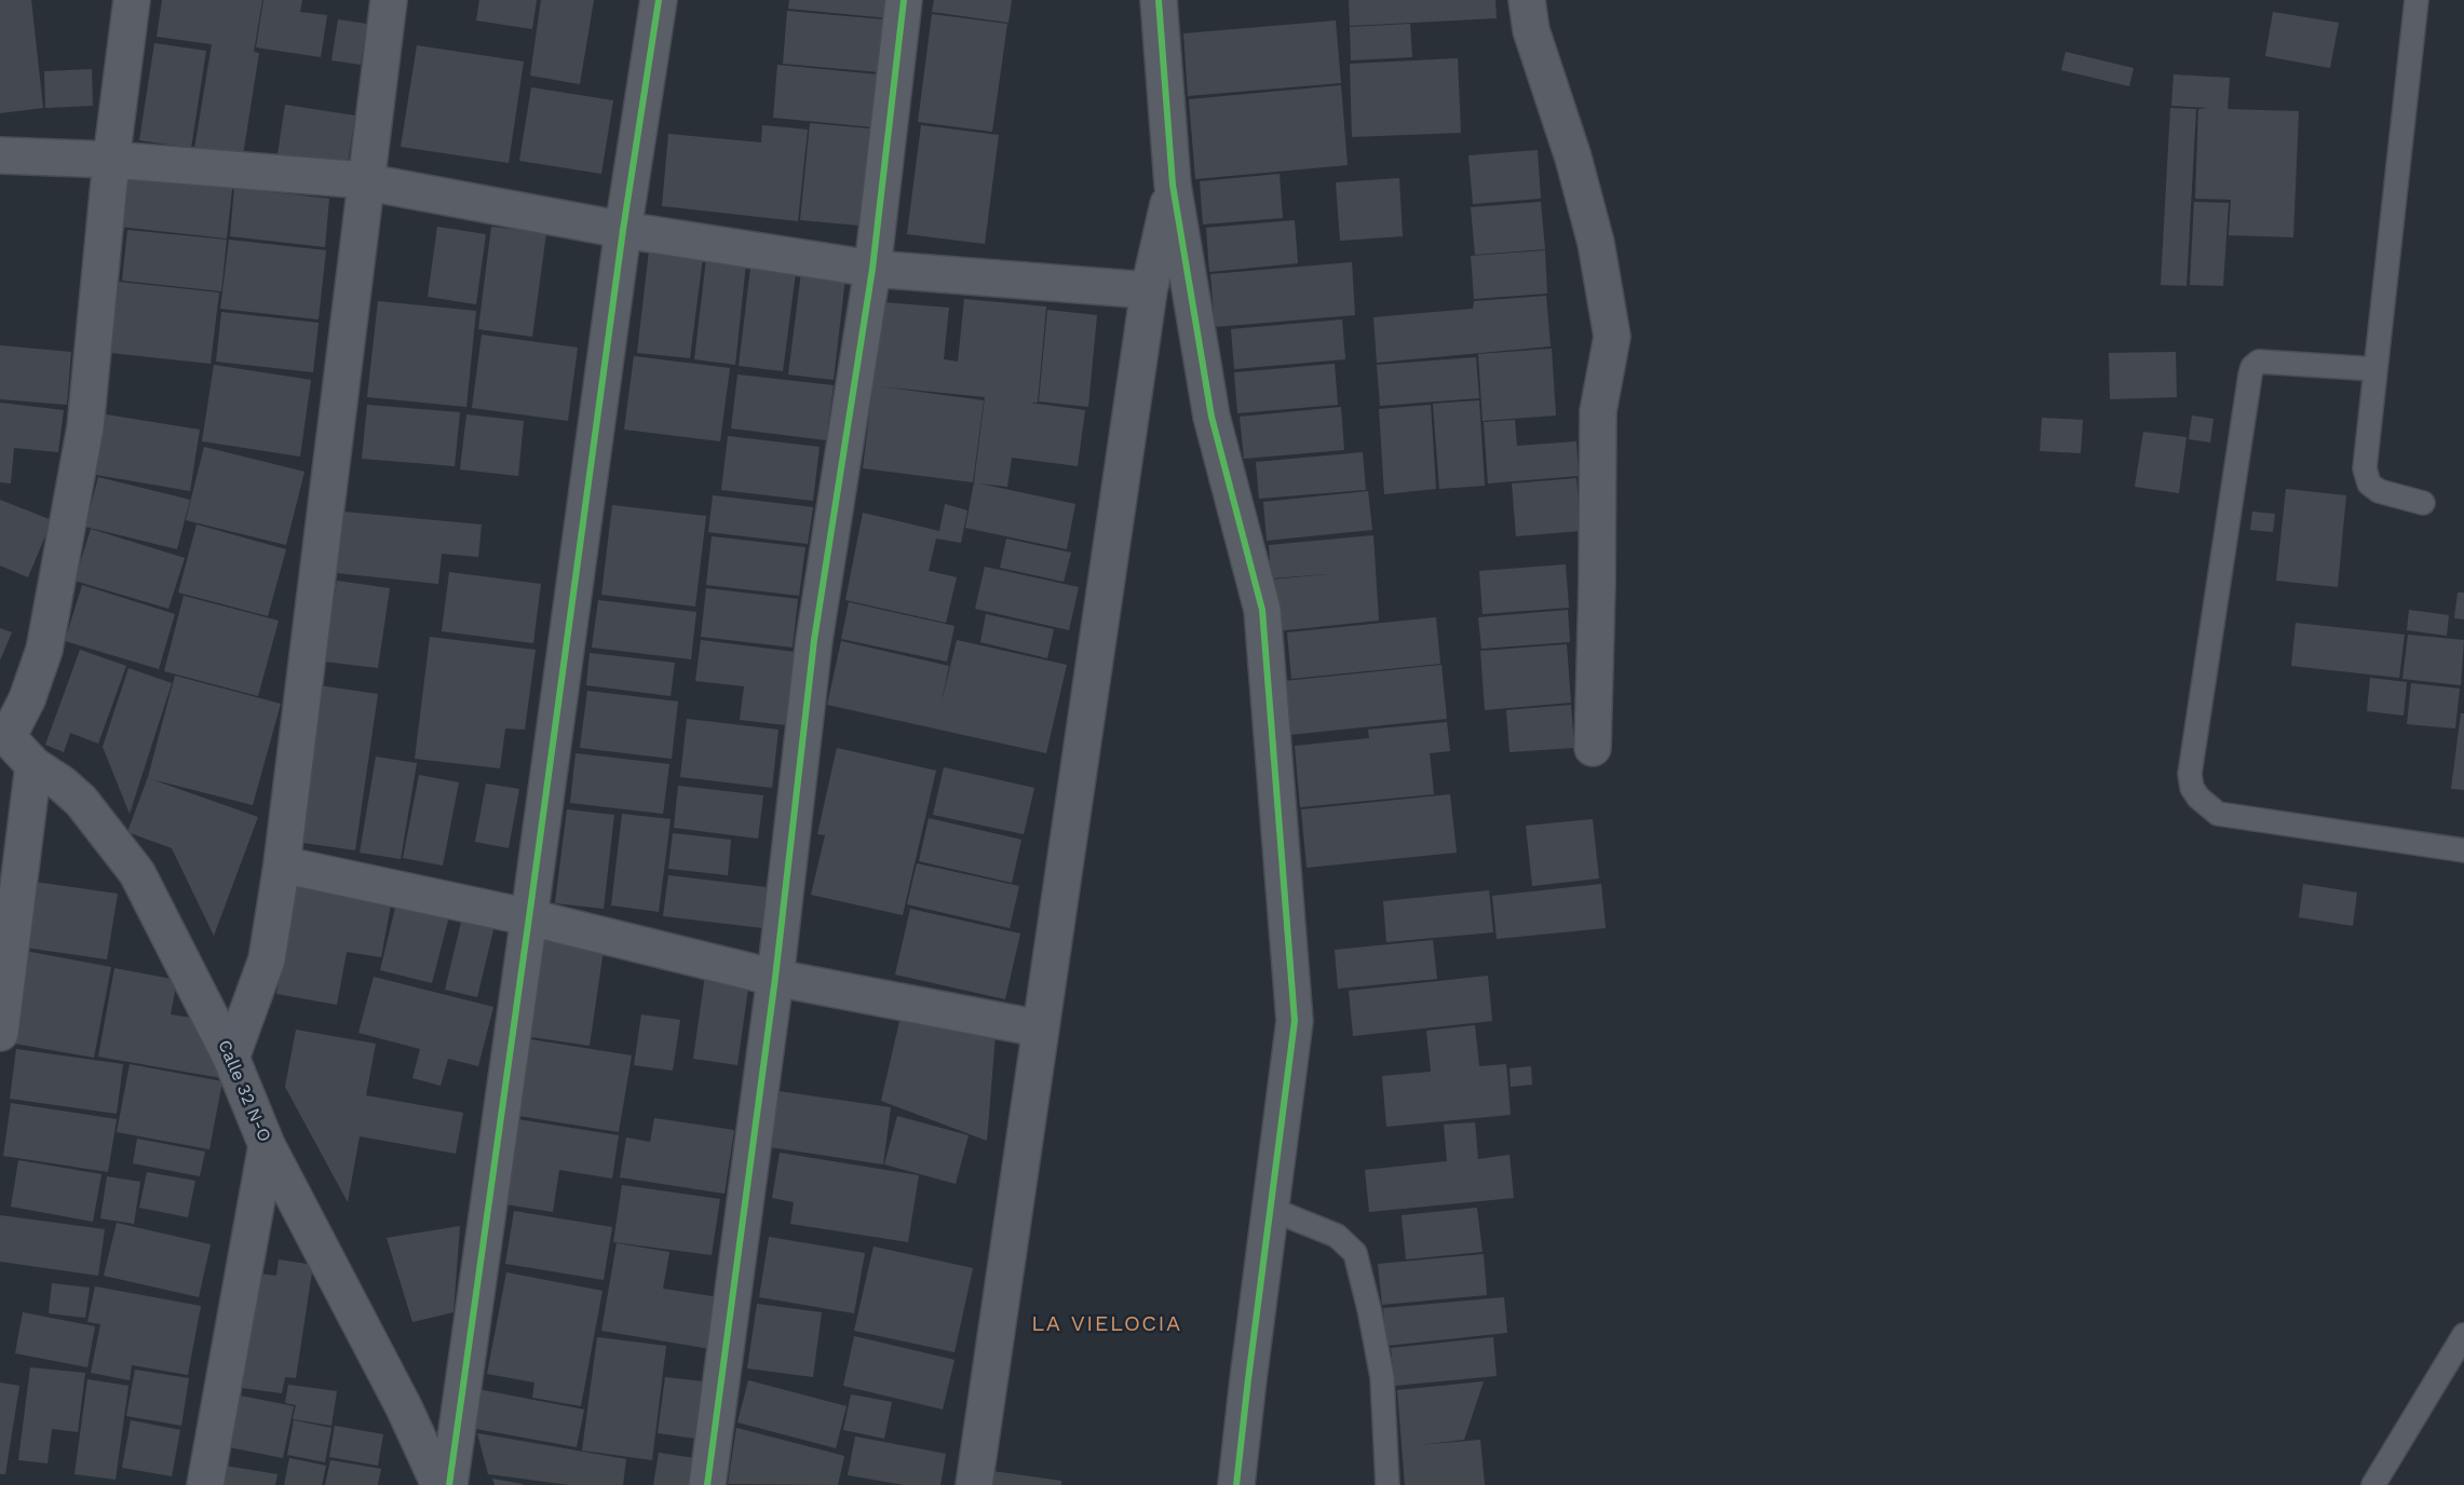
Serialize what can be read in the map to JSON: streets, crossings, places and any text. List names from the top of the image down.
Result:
{
  "streets": {
    "street": ["Calle 32 N-O"]
  },
  "districts": ["LA VIELOCIA"]
}
